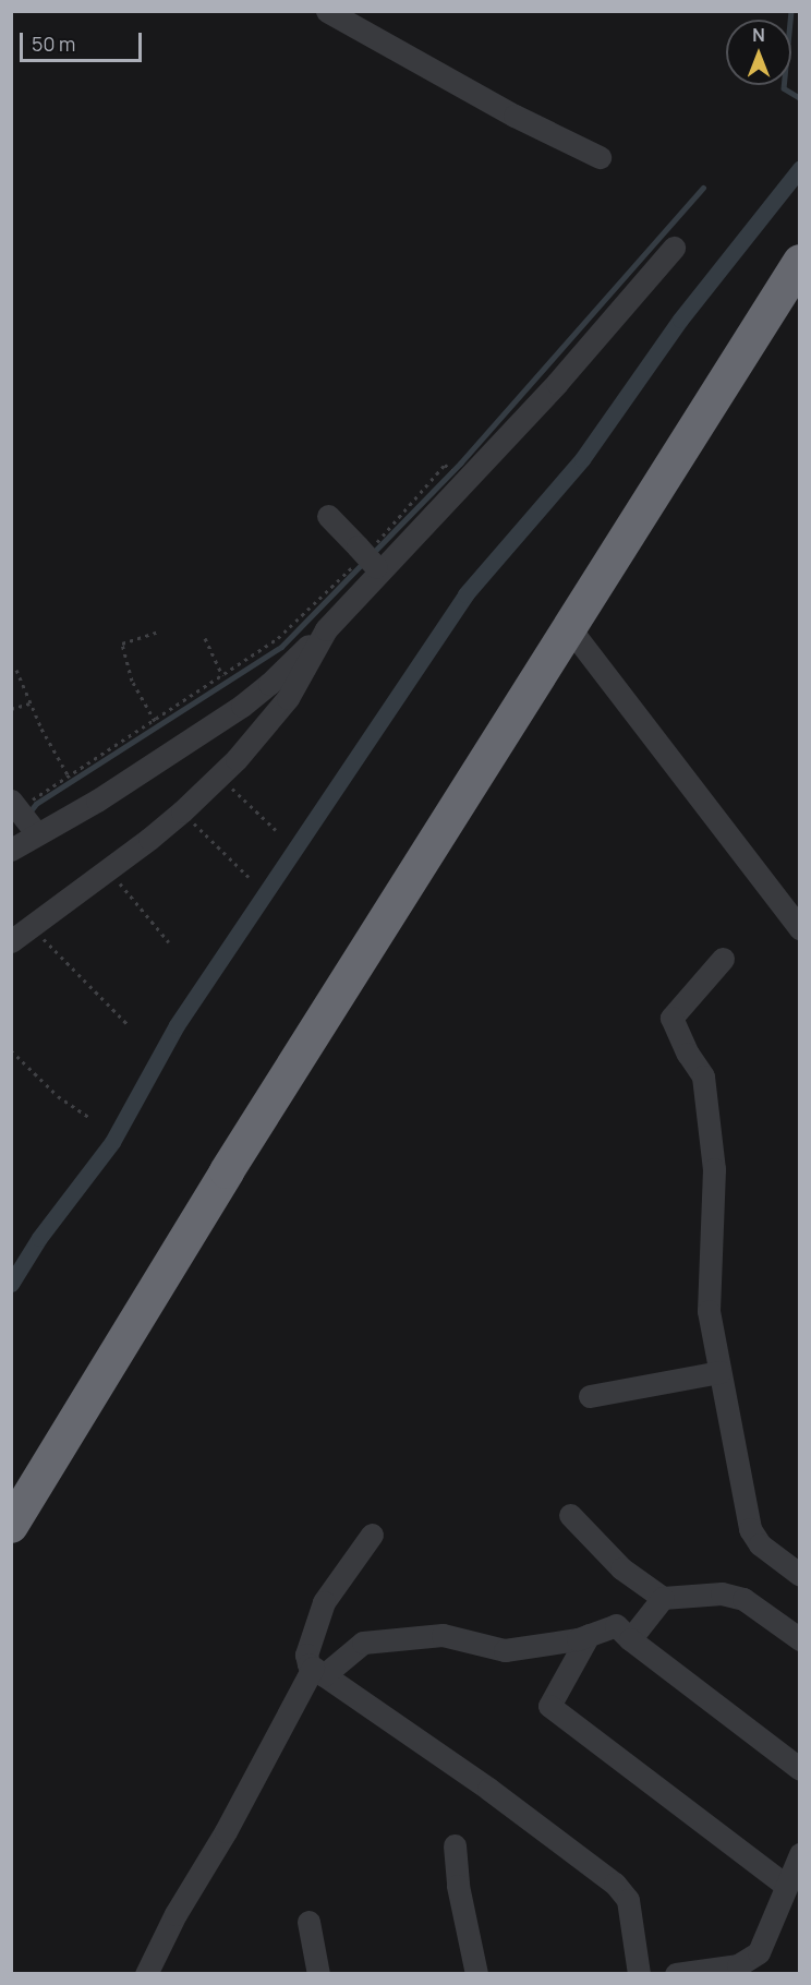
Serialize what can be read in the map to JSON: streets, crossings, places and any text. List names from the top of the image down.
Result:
{
  "scale_bar": "50 m",
  "north": "top"
}
